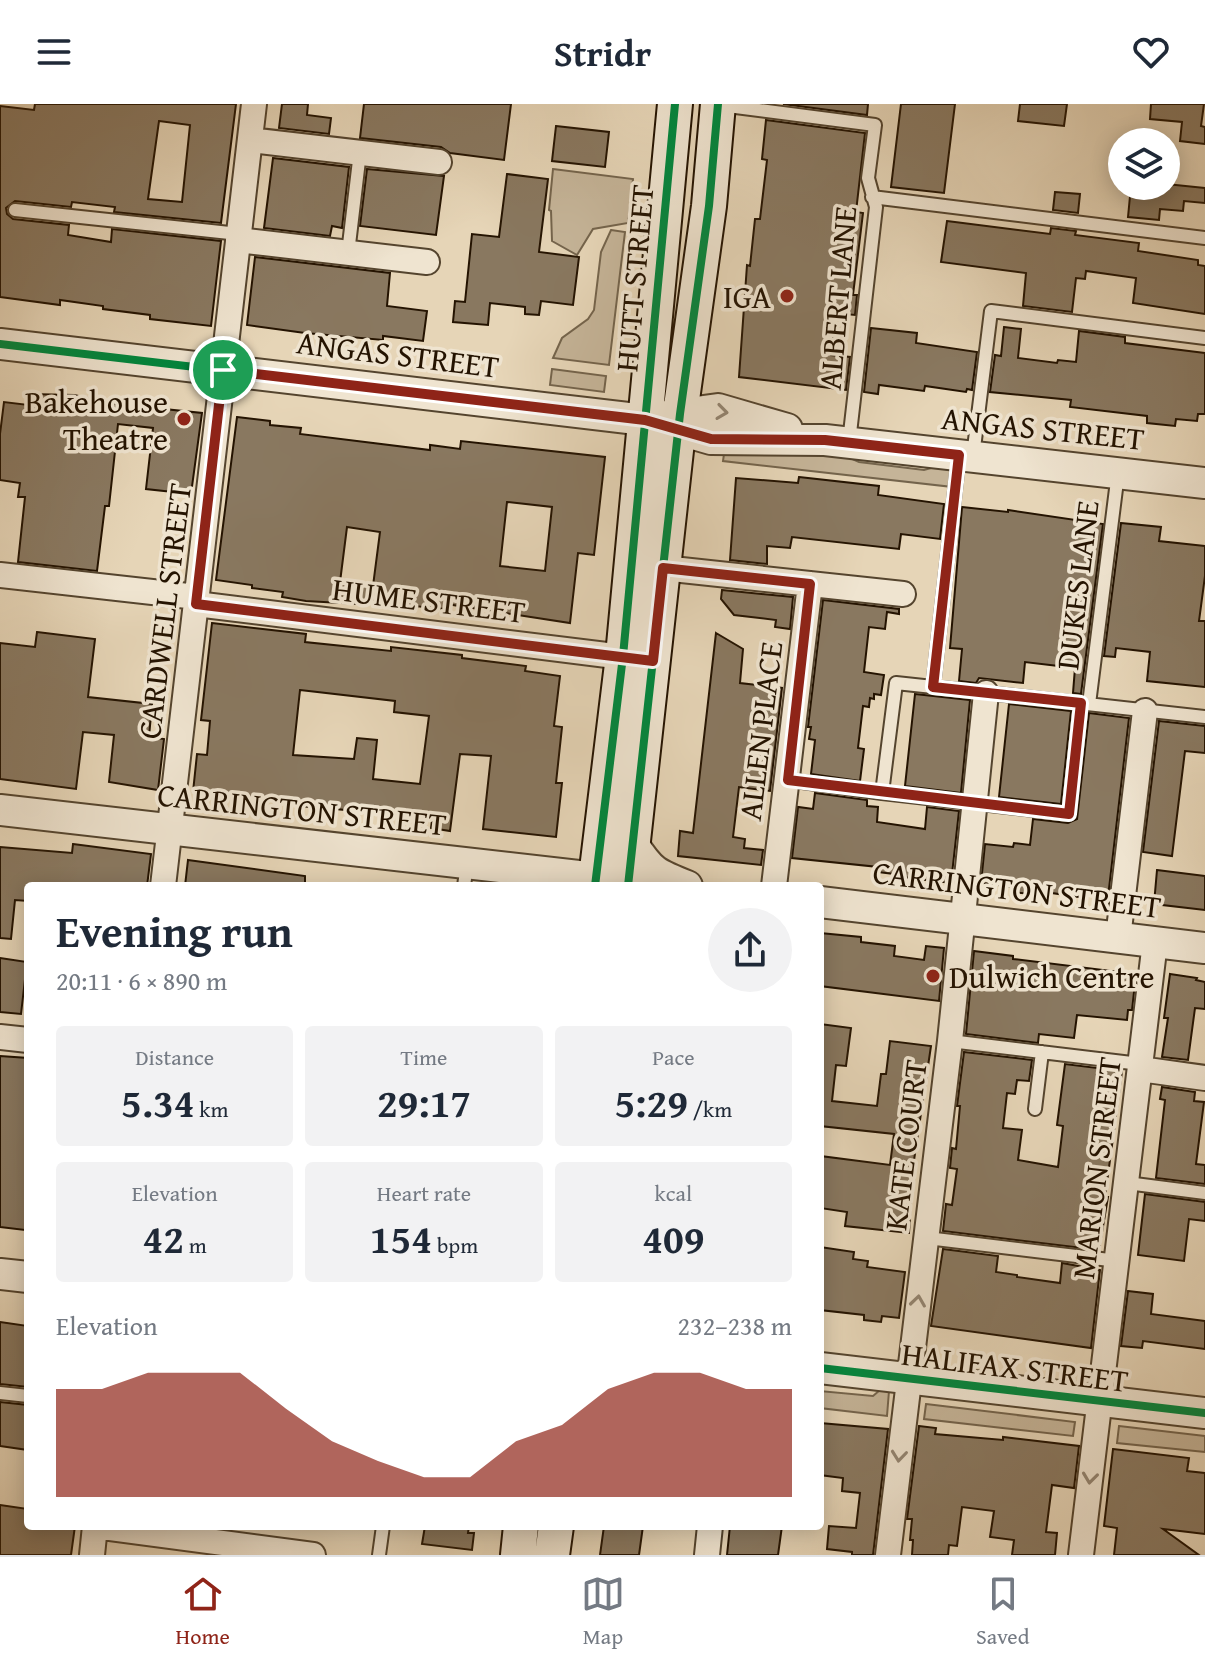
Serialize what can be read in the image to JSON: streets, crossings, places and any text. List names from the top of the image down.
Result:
{
  "streets": {
    "main road": ["HUTT STREET"],
    "street": [
      "ANGAS STREET",
      "HUME STREET",
      "CARDWELL STREET",
      "ALLEN PLACE",
      "CARRINGTON STREET",
      "KATE COURT",
      "MARION STREET",
      "HALIFAX STREET"
    ],
    "lane": ["ALBERT LANE", "DUKES LANE"]
  },
  "crossings": [
    ["HUTT STREET", "ALBERT LANE"],
    ["HUTT STREET", "ANGAS STREET"],
    ["HUTT STREET", "HUME STREET"],
    ["ALBERT LANE", "ANGAS STREET"],
    ["ANGAS STREET", "DUKES LANE"],
    ["ANGAS STREET", "CARDWELL STREET"],
    ["DUKES LANE", "KATE COURT"],
    ["HUME STREET", "CARDWELL STREET"],
    ["CARDWELL STREET", "CARRINGTON STREET"],
    ["CARRINGTON STREET", "KATE COURT"],
    ["CARRINGTON STREET", "MARION STREET"],
    ["KATE COURT", "HALIFAX STREET"],
    ["MARION STREET", "HALIFAX STREET"]
  ],
  "places": ["IGA", "Bakehouse Theatre", "Dulwich Centre"],
  "page": {
    "header": "Stridr",
    "heading": ["Evening run", "20:11 · 6 × 890 m"],
    "stats": [
      ["Distance", "5.34 km"],
      ["Time", "29:17"],
      ["Pace", "5:29 /km"],
      ["Elevation", "42 m"],
      ["Heart rate", "154 bpm"],
      ["kcal", "409"]
    ],
    "chart": ["Elevation", "232–238 m"],
    "tabs": ["Home", "Map", "Saved"]
  }
}
